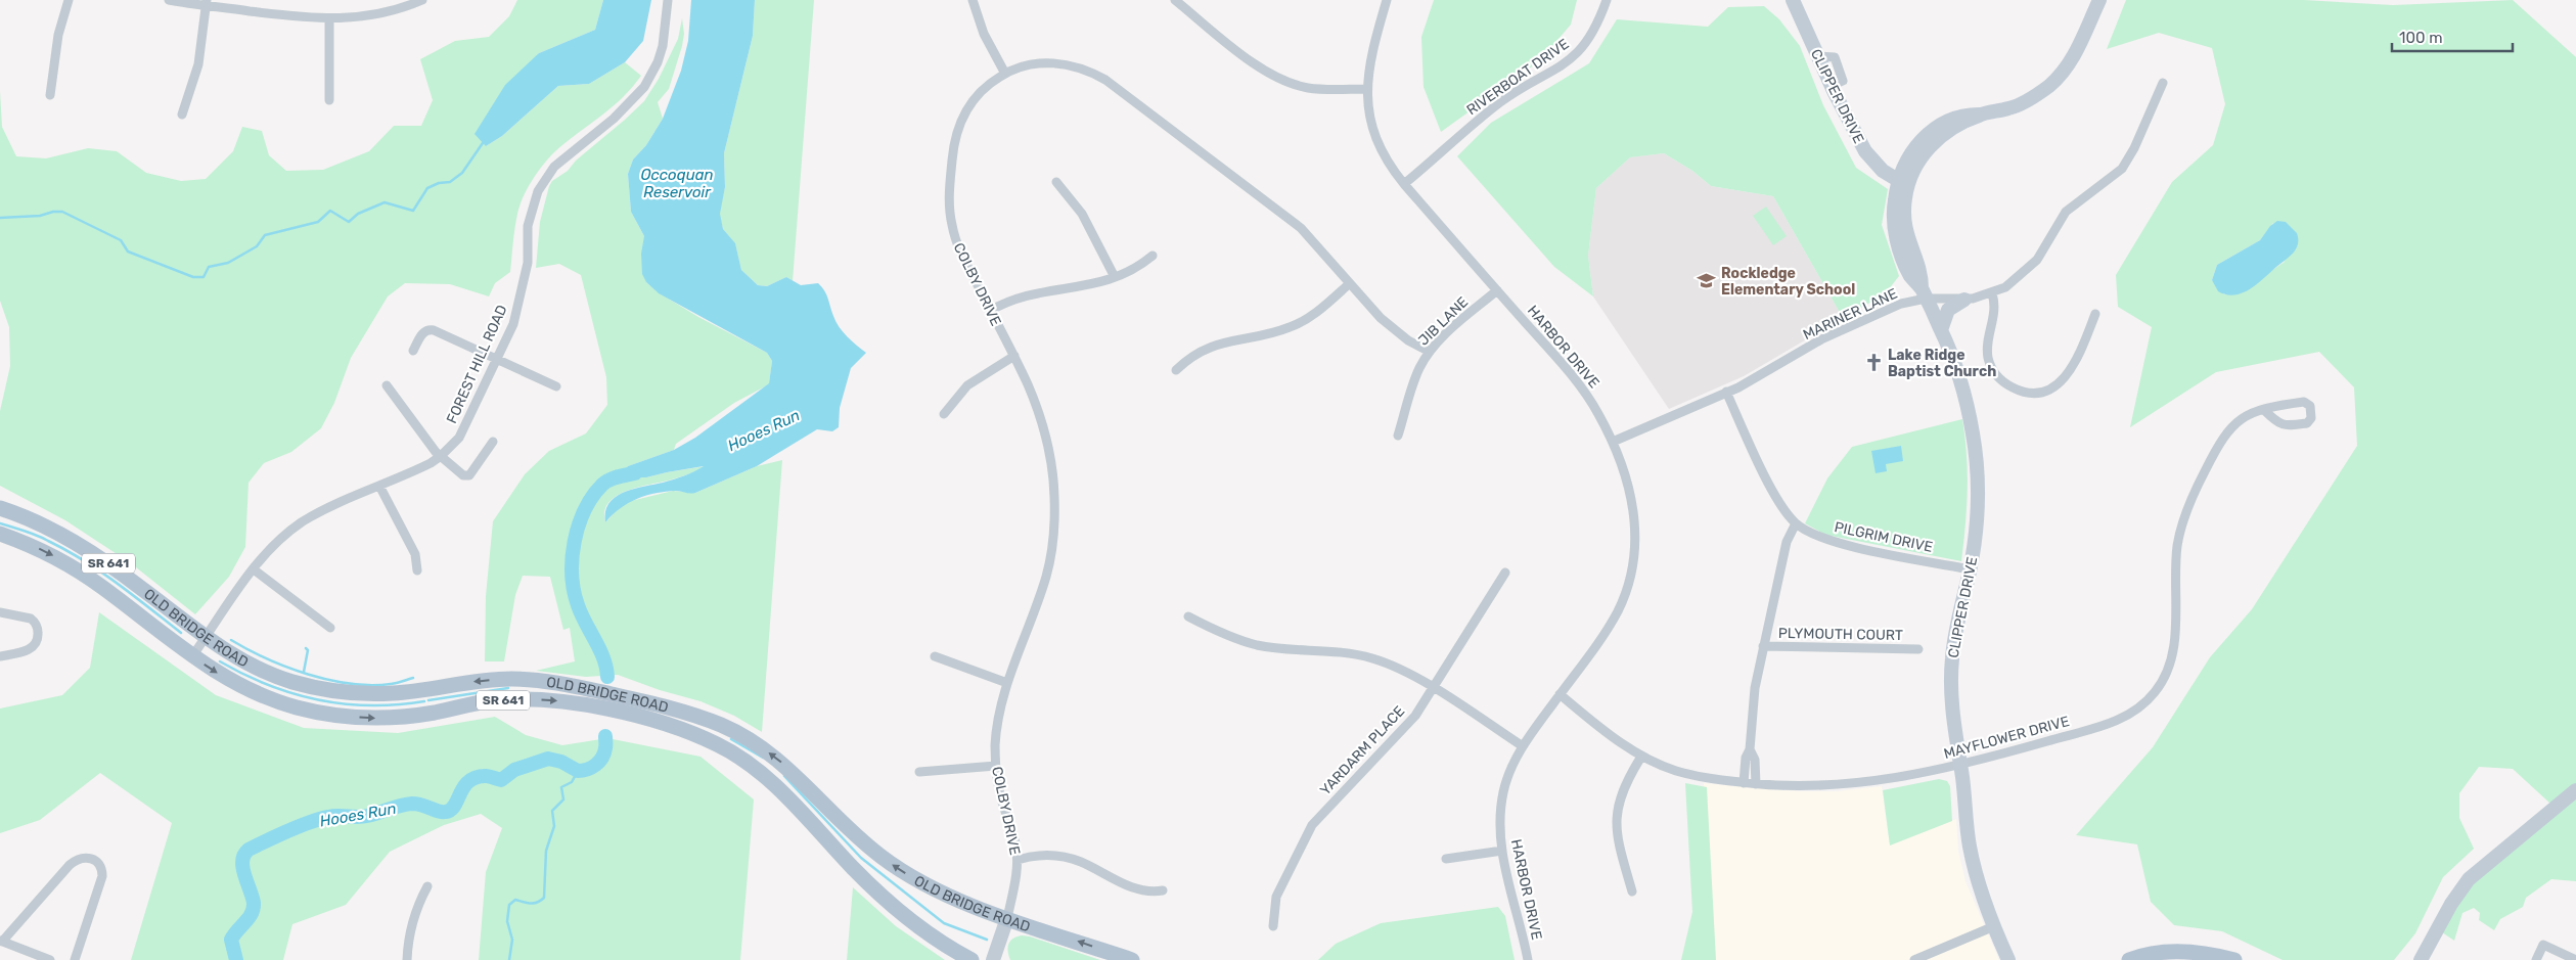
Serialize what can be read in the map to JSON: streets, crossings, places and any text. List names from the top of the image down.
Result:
{
  "streets": {
    "main road": ["SR 641", "OLD BRIDGE ROAD"],
    "street": [
      "RIVERBOAT DRIVE",
      "CLIPPER DRIVE",
      "COLBY DRIVE",
      "MARINER LANE",
      "JIB LANE",
      "HARBOR DRIVE",
      "FOREST HILL ROAD",
      "PILGRIM DRIVE",
      "PLYMOUTH COURT",
      "MAYFLOWER DRIVE",
      "YARDARM PLACE"
    ]
  },
  "crossings": [
    ["RIVERBOAT DRIVE", "HARBOR DRIVE"],
    ["CLIPPER DRIVE", "MARINER LANE"],
    ["CLIPPER DRIVE", "PILGRIM DRIVE"],
    ["CLIPPER DRIVE", "MAYFLOWER DRIVE"],
    ["COLBY DRIVE", "JIB LANE"],
    ["COLBY DRIVE", "OLD BRIDGE ROAD"],
    ["MARINER LANE", "HARBOR DRIVE"],
    ["JIB LANE", "HARBOR DRIVE"],
    ["HARBOR DRIVE", "MAYFLOWER DRIVE"],
    ["FOREST HILL ROAD", "OLD BRIDGE ROAD"],
    ["PILGRIM DRIVE", "PLYMOUTH COURT"],
    ["PLYMOUTH COURT", "MAYFLOWER DRIVE"]
  ],
  "water": ["Occoquan Reservoir", "Hooes Run"],
  "places": {
    "school or university": ["Rockledge Elementary School"],
    "church": ["Lake Ridge Baptist Church"]
  },
  "scale_bar": "100 m"
}
